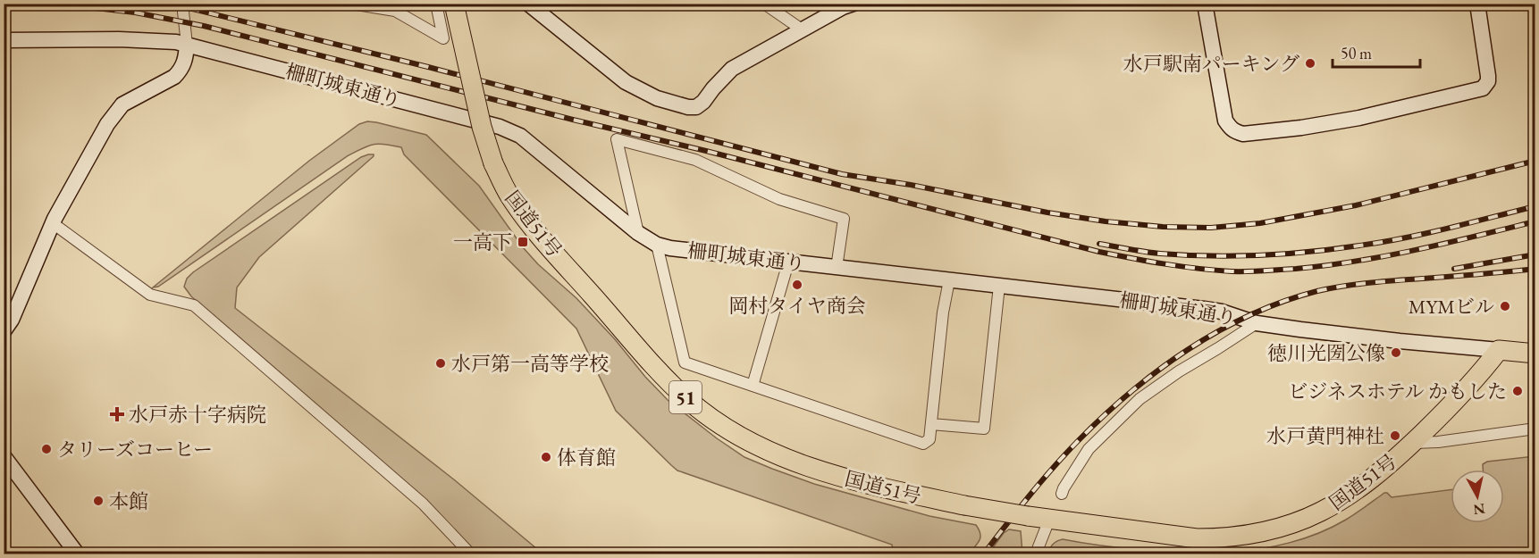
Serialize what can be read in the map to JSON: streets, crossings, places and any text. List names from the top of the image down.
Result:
{
  "streets": {
    "highway": ["柵町城東通り", "国道51号", "51"]
  },
  "crossings": [
    ["柵町城東通り", "国道51号"]
  ],
  "places": {
    "other": [
      "水戸駅南パーキング",
      "岡村タイヤ商会",
      "MYMビル",
      "徳川光圀公像",
      "水戸第一高等学校",
      "ビジネスホテル かもした",
      "水戸黄門神社",
      "タリーズコーヒー",
      "体育館",
      "本館"
    ],
    "transit": ["一高下"],
    "health": ["水戸赤十字病院"]
  },
  "scale_bar": "50 m",
  "north": "bottom"
}
